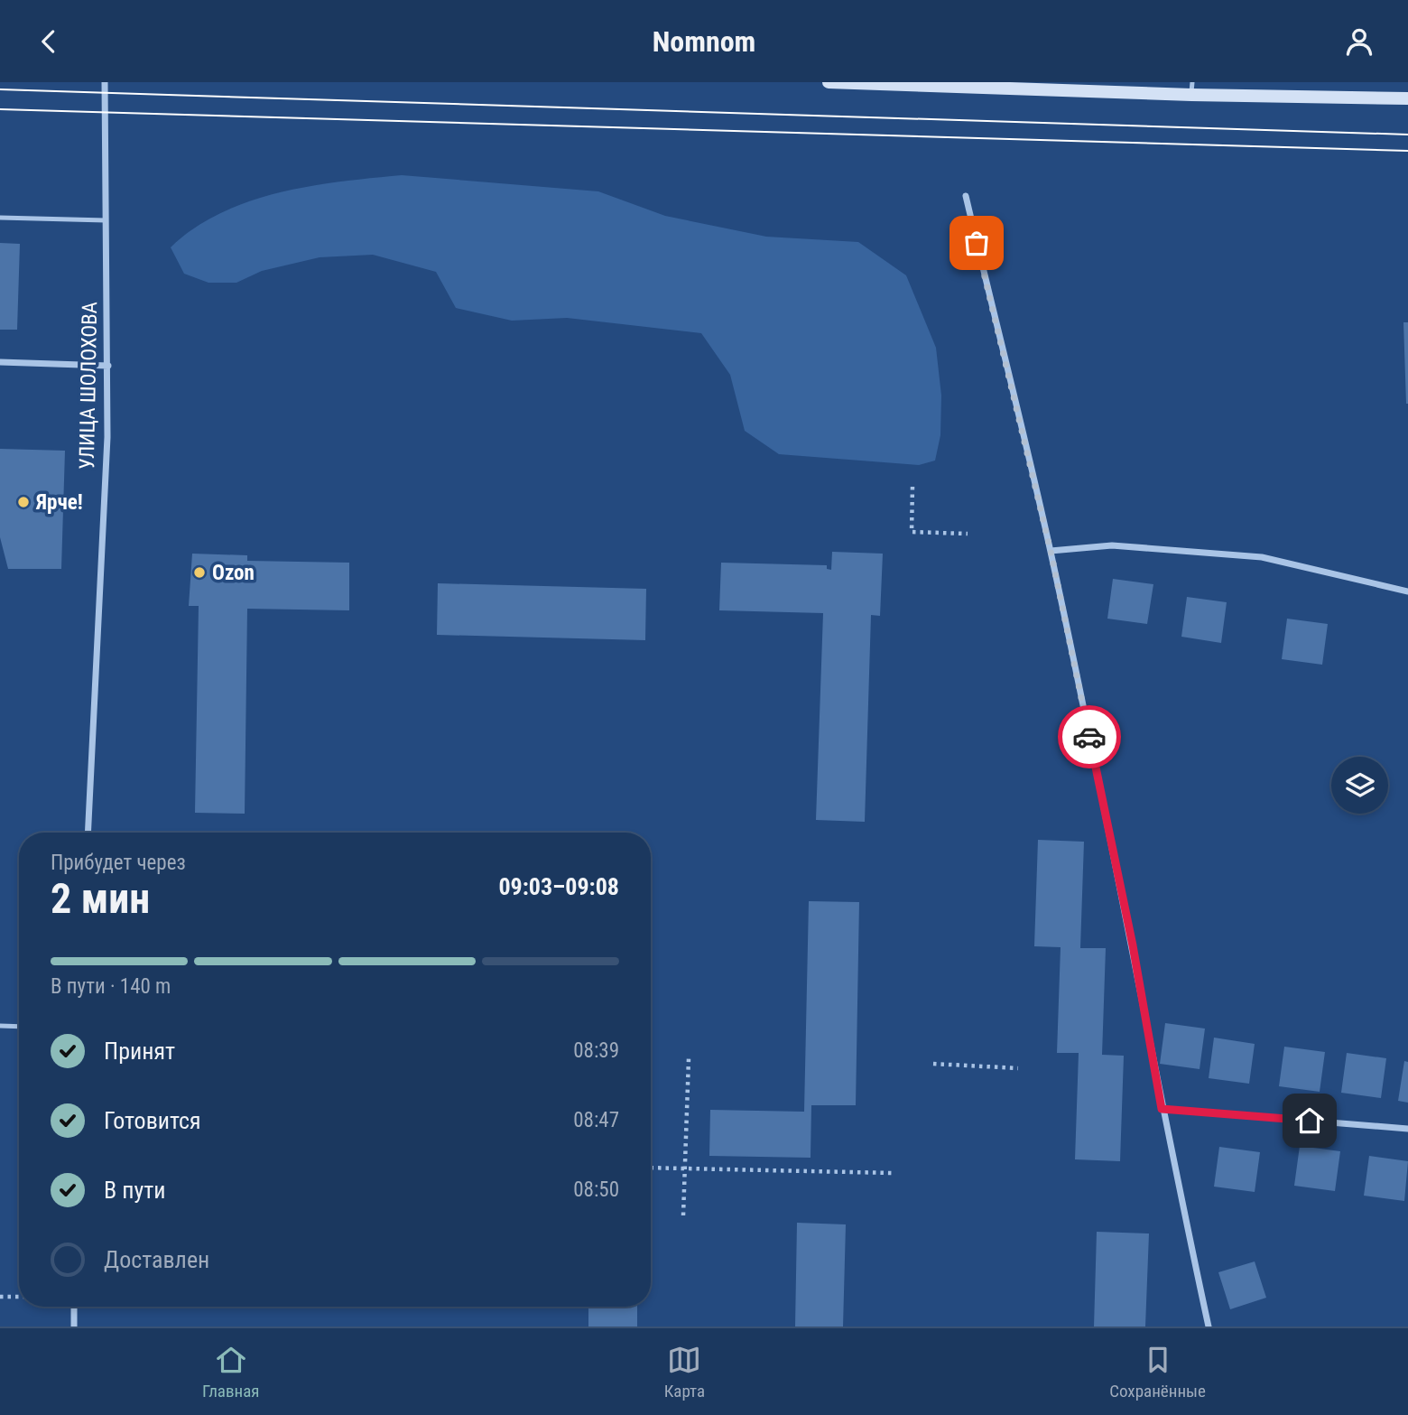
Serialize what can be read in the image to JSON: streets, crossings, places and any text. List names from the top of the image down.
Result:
{
  "streets": {
    "street": ["УЛИЦА ШОЛОХОВА"]
  },
  "places": ["Ярче!", "Ozon"],
  "page": {
    "header": "Nomnom",
    "heading": ["2 мин", "Прибудет через", "09:03–09:08"],
    "bar": "В пути · 140 m",
    "list": [
      ["Принят", "08:39"],
      ["Готовится", "08:47"],
      ["В пути", "08:50"],
      "Доставлен"
    ],
    "tabs": ["Главная", "Карта", "Сохранённые"]
  }
}
